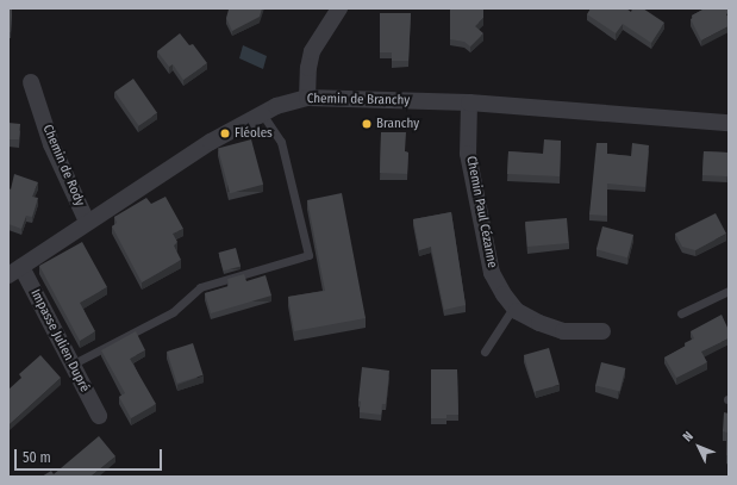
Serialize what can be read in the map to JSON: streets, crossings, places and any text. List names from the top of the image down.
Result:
{
  "streets": {
    "street": [
      "Chemin de Branchy",
      "Chemin de Rody",
      "Chemin Paul Cézanne",
      "Impasse Julien Dupré"
    ]
  },
  "crossings": [
    ["Chemin de Branchy", "Chemin de Rody"],
    ["Chemin de Branchy", "Chemin Paul Cézanne"],
    ["Chemin de Branchy", "Impasse Julien Dupré"]
  ],
  "places": ["Branchy", "Fléoles"],
  "scale_bar": "50 m",
  "north": "top left"
}
